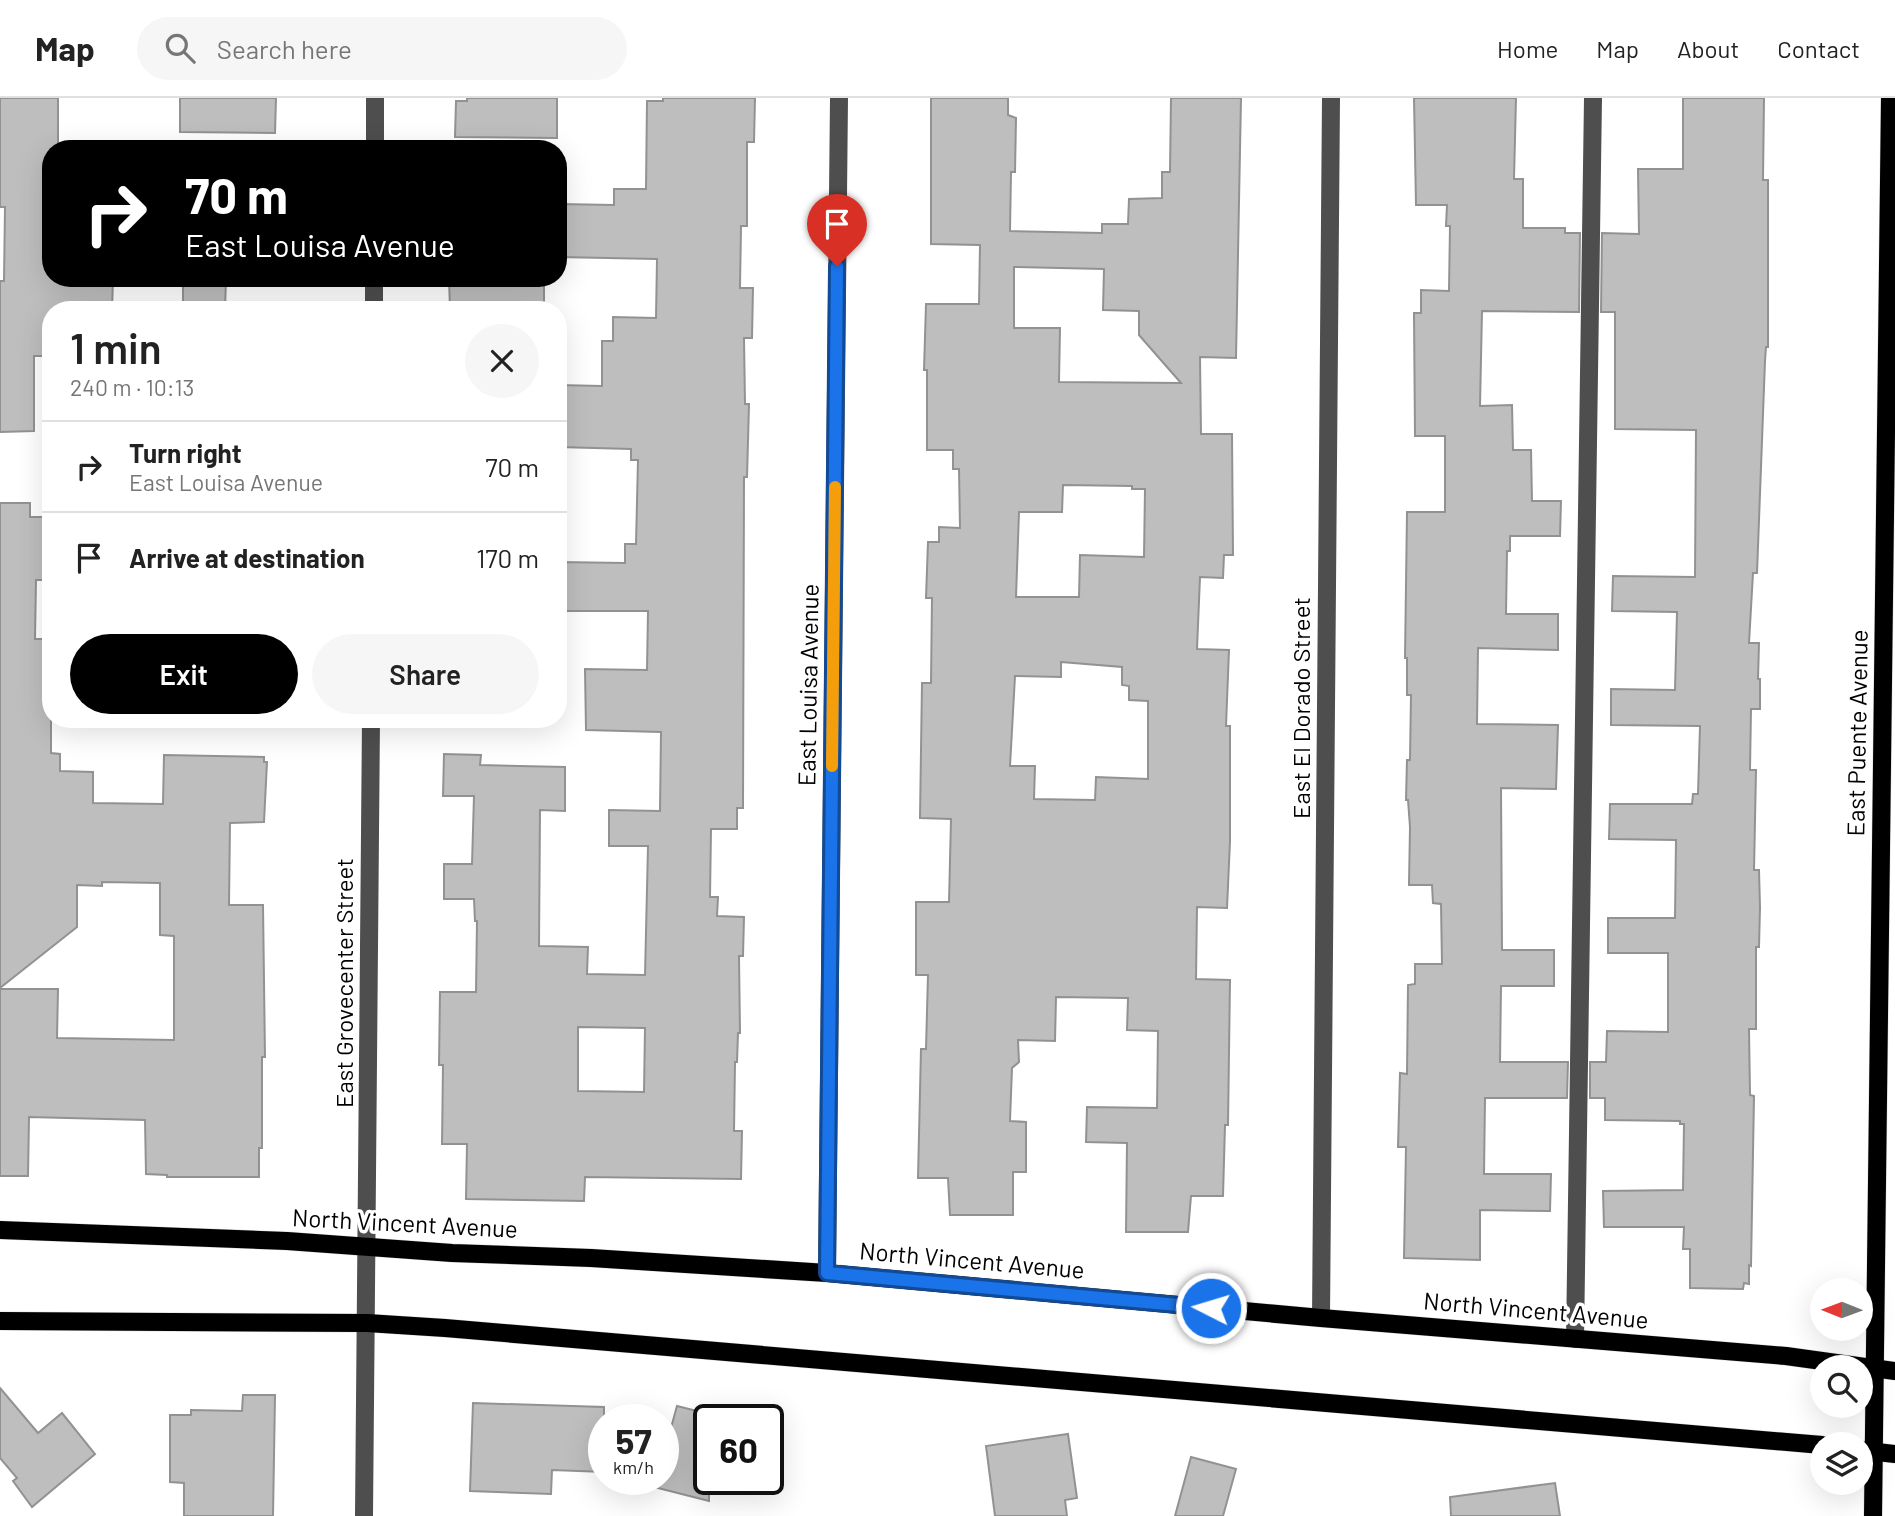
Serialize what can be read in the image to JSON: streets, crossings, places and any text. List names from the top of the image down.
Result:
{
  "streets": {
    "main road": ["East Puente Avenue", "North Vincent Avenue"],
    "street": ["East Louisa Avenue", "East El Dorado Street", "East Grovecenter Street"]
  },
  "crossings": [
    ["East Louisa Avenue", "North Vincent Avenue"],
    ["East El Dorado Street", "North Vincent Avenue"],
    ["East Puente Avenue", "North Vincent Avenue"],
    ["East Grovecenter Street", "North Vincent Avenue"]
  ],
  "north": "left",
  "page": {
    "header": "Map",
    "search": "Search here",
    "nav": [
      "Home",
      "Map",
      "About",
      "Contact"
    ],
    "turn": ["70 m", "East Louisa Avenue"],
    "heading": ["1 min", "240 m · 10:13"],
    "list": [
      {
        "name": "Turn right",
        "note": "East Louisa Avenue",
        "value": "70 m"
      },
      {
        "name": "Arrive at destination",
        "value": "170 m"
      }
    ],
    "buttons": ["Exit", "Share"],
    "speed": "57 km/h",
    "limit": "60"
  }
}
